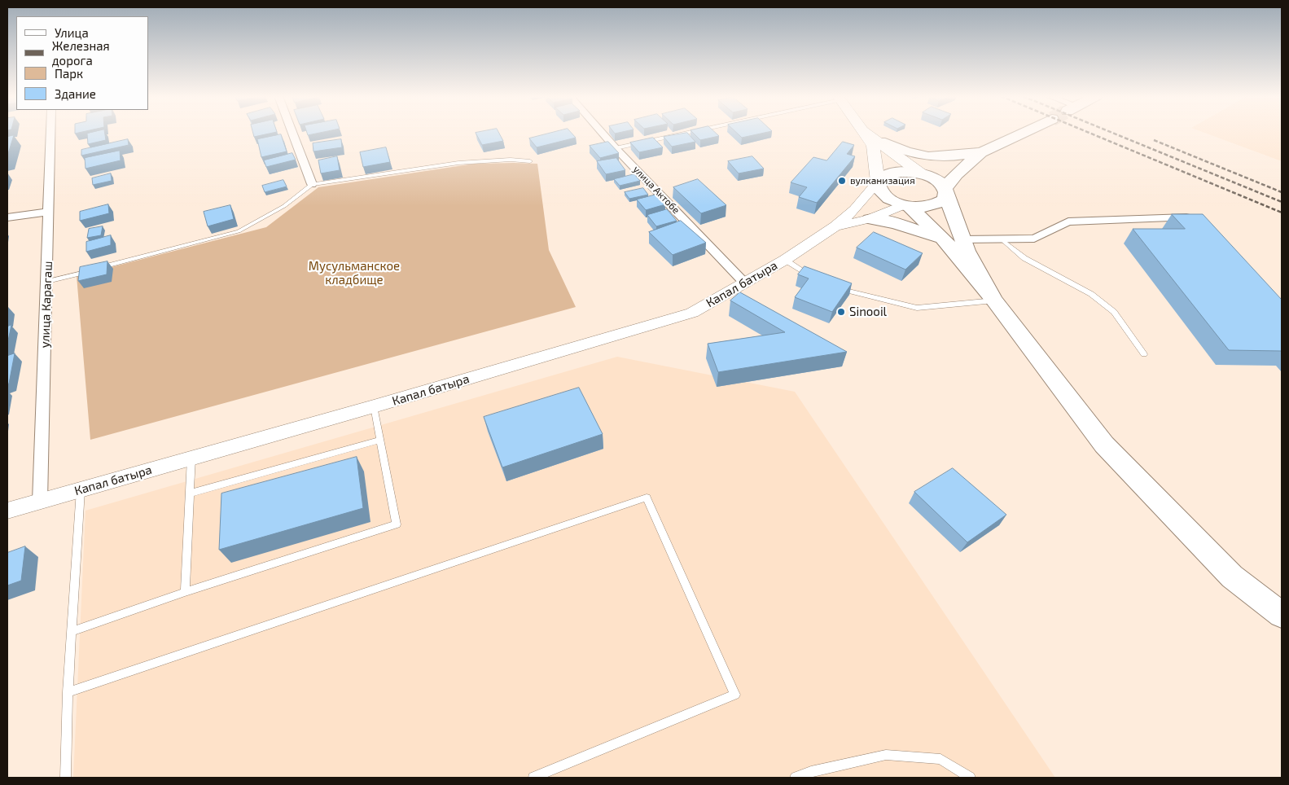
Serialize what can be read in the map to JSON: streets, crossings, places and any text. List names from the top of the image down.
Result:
{
  "streets": {
    "street": ["улица Актобе", "Капал батыра", "улица Карагаш"]
  },
  "crossings": [
    ["улица Актобе", "Капал батыра"],
    ["Капал батыра", "улица Карагаш"]
  ],
  "parks": ["Мусульманское кладбище"],
  "places": ["вулканизация", "Sinooil"],
  "legend": [
    "Улица",
    "Железная дорога",
    "Парк",
    "Здание"
  ]
}
